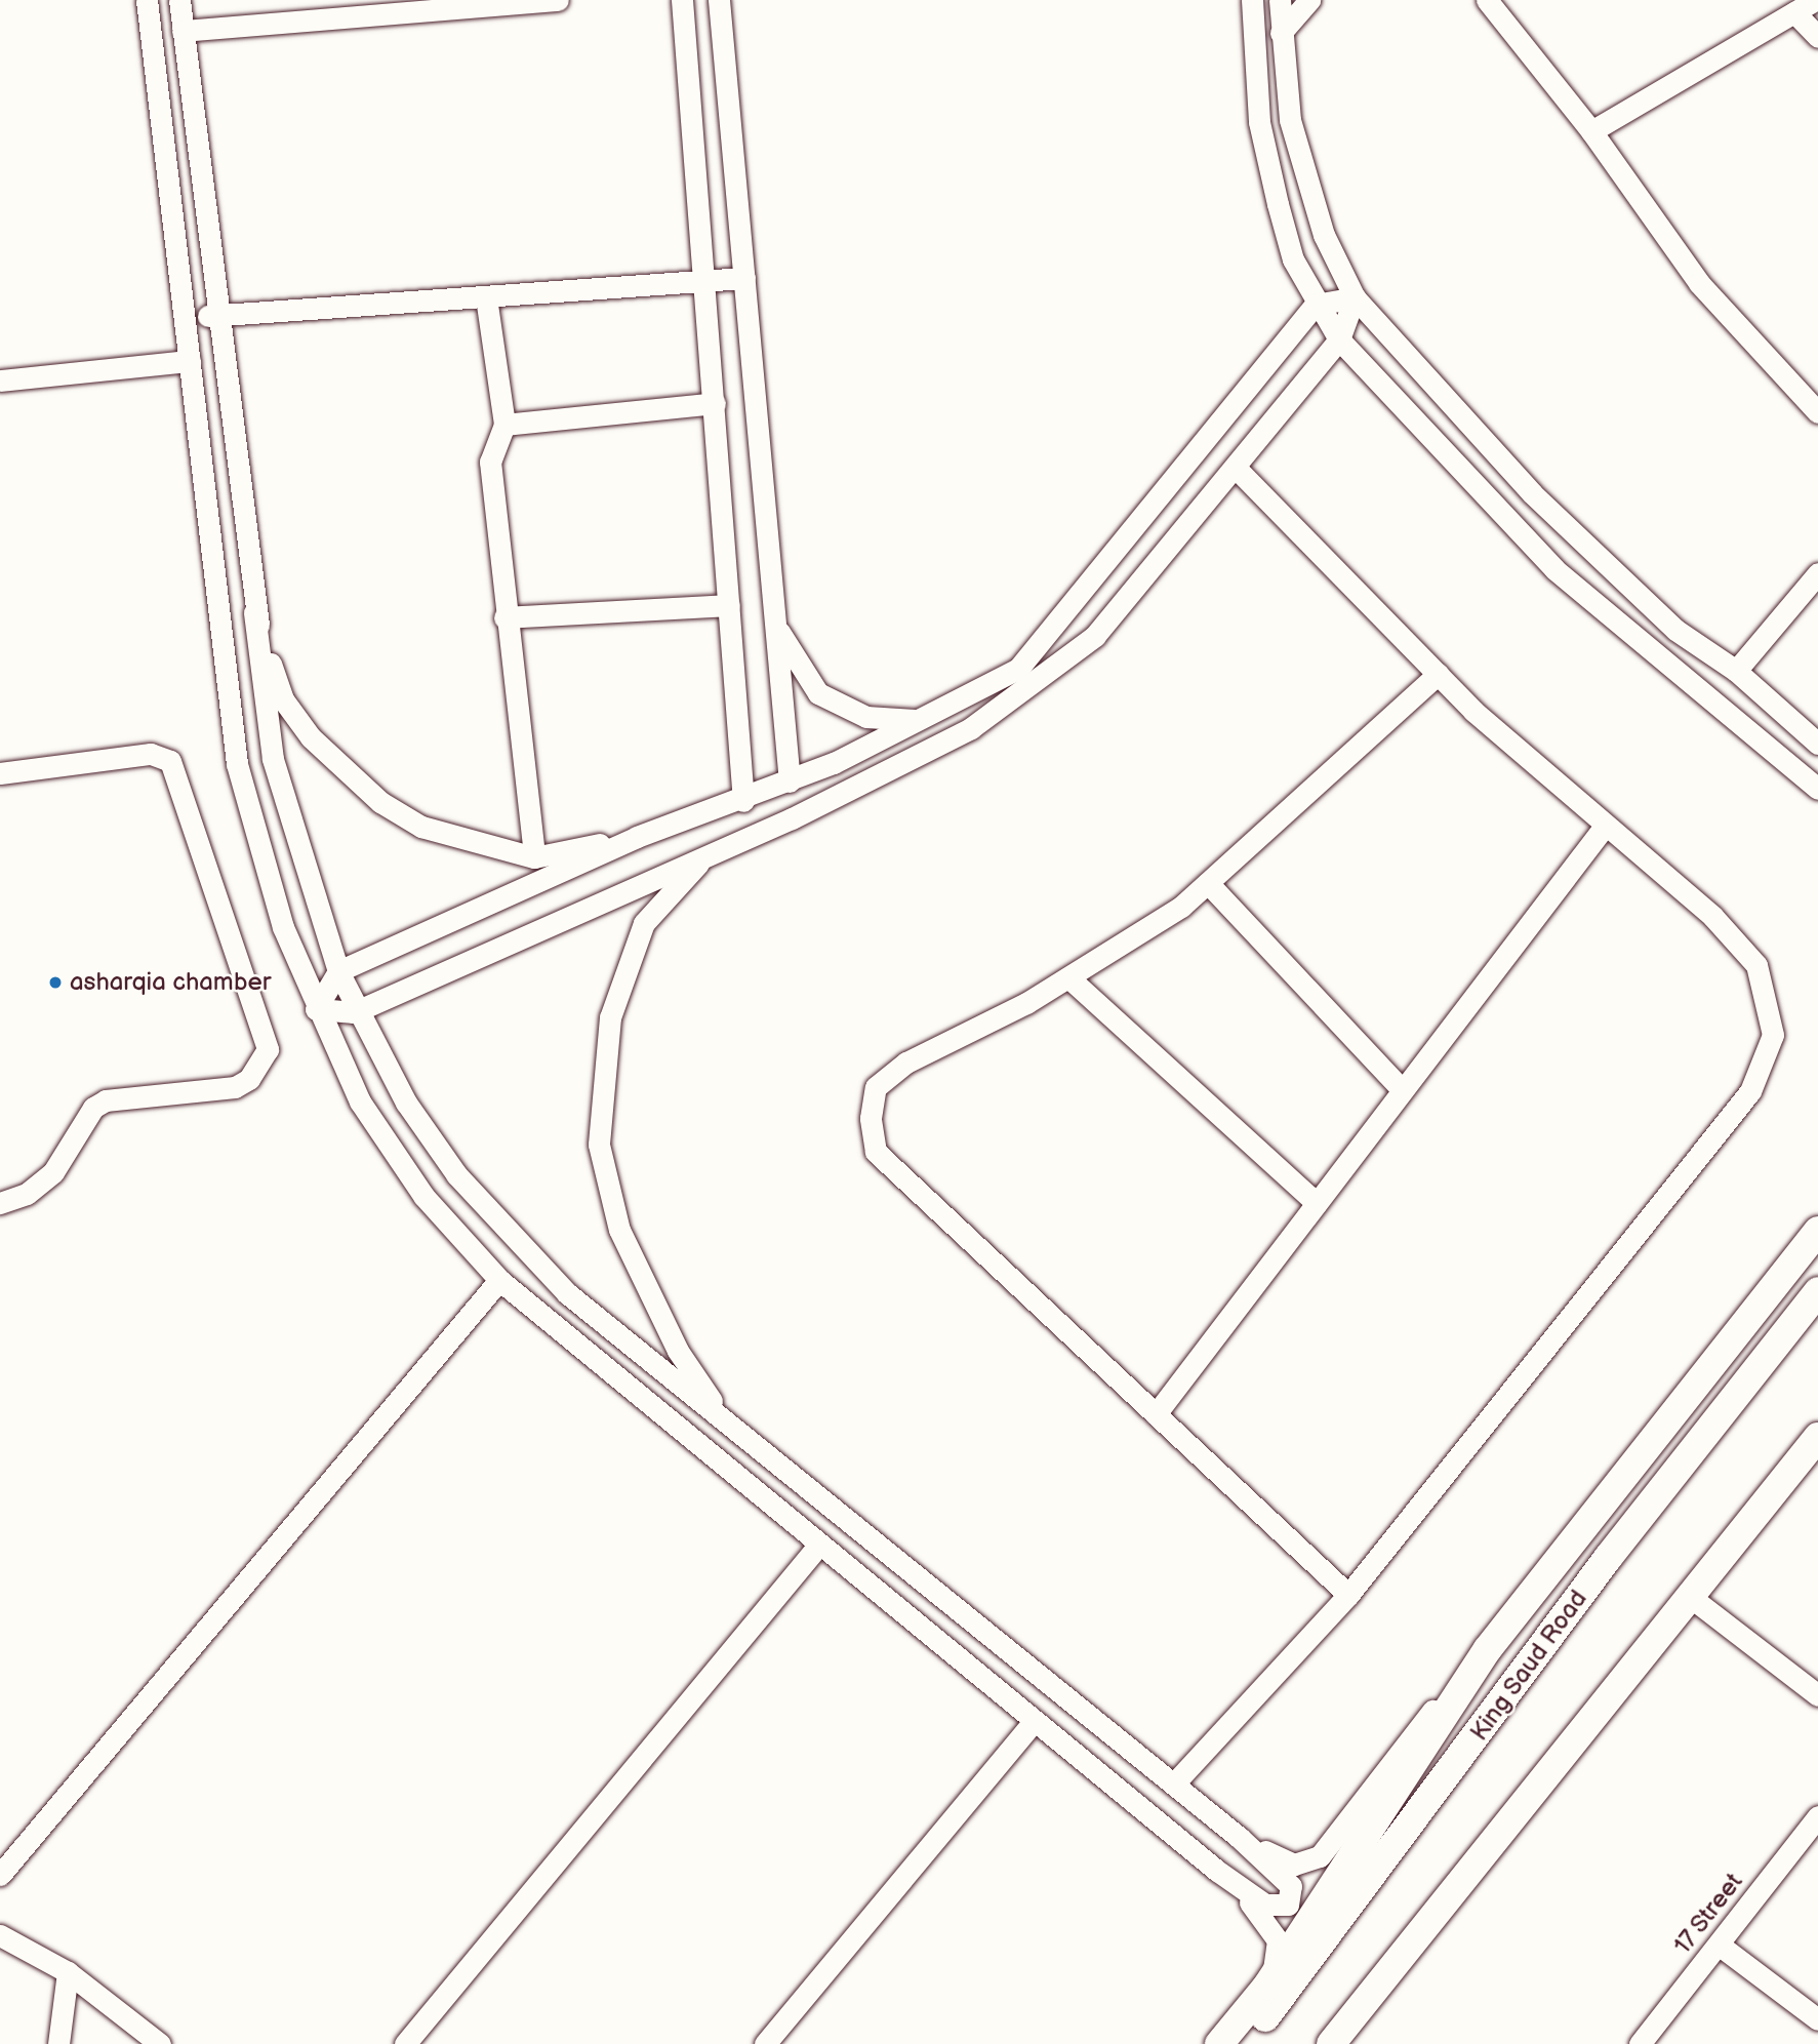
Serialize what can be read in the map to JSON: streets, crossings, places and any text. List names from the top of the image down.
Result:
{
  "streets": {
    "main road": ["King Saud Road"],
    "street": ["17 Street"]
  },
  "places": ["asharqia chamber"]
}
